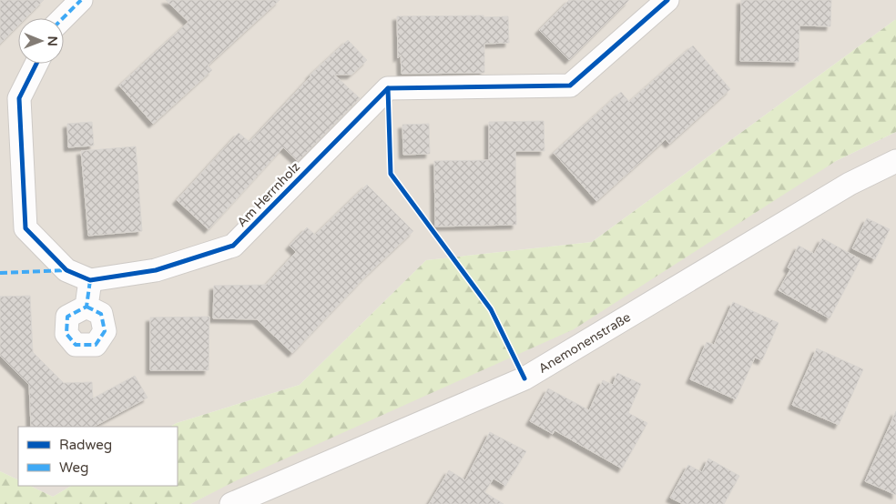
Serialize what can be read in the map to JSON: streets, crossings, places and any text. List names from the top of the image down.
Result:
{
  "streets": {
    "street": ["Am Herrnholz", "Anemonenstraße"]
  },
  "legend": ["Radweg", "Weg"],
  "north": "right"
}
